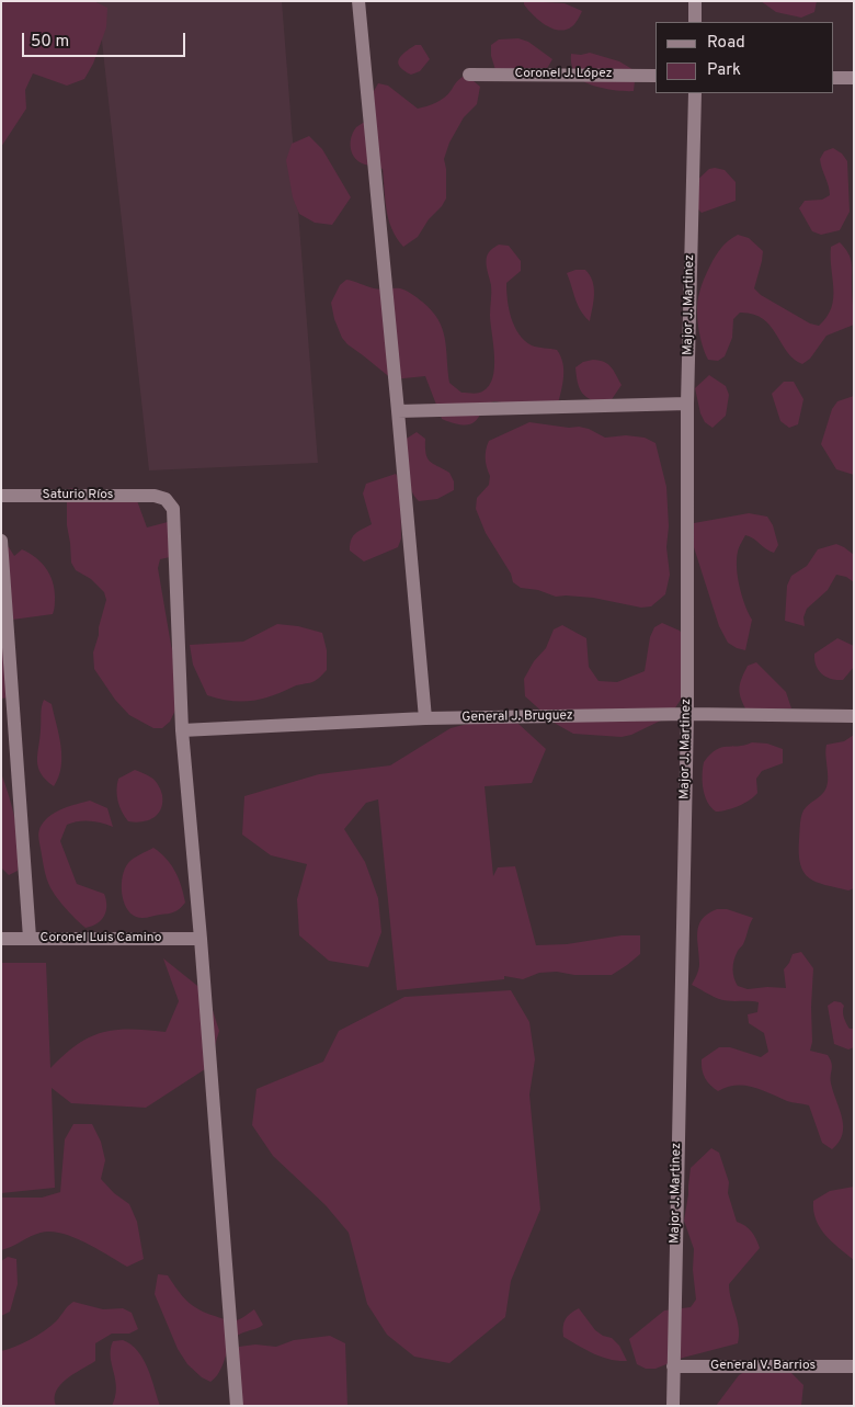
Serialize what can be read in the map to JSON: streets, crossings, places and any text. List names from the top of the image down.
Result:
{
  "streets": {
    "street": [
      "Coronel J. López",
      "Major J. Martinez",
      "Saturio Ríos",
      "General J. Bruguez",
      "Coronel Luis Camino",
      "General V. Barrios"
    ]
  },
  "crossings": [
    ["Major J. Martinez", "General J. Bruguez"],
    ["Major J. Martinez", "General V. Barrios"],
    ["Saturio Ríos", "General J. Bruguez"]
  ],
  "legend": ["Road", "Park"],
  "scale_bar": "50 m"
}
